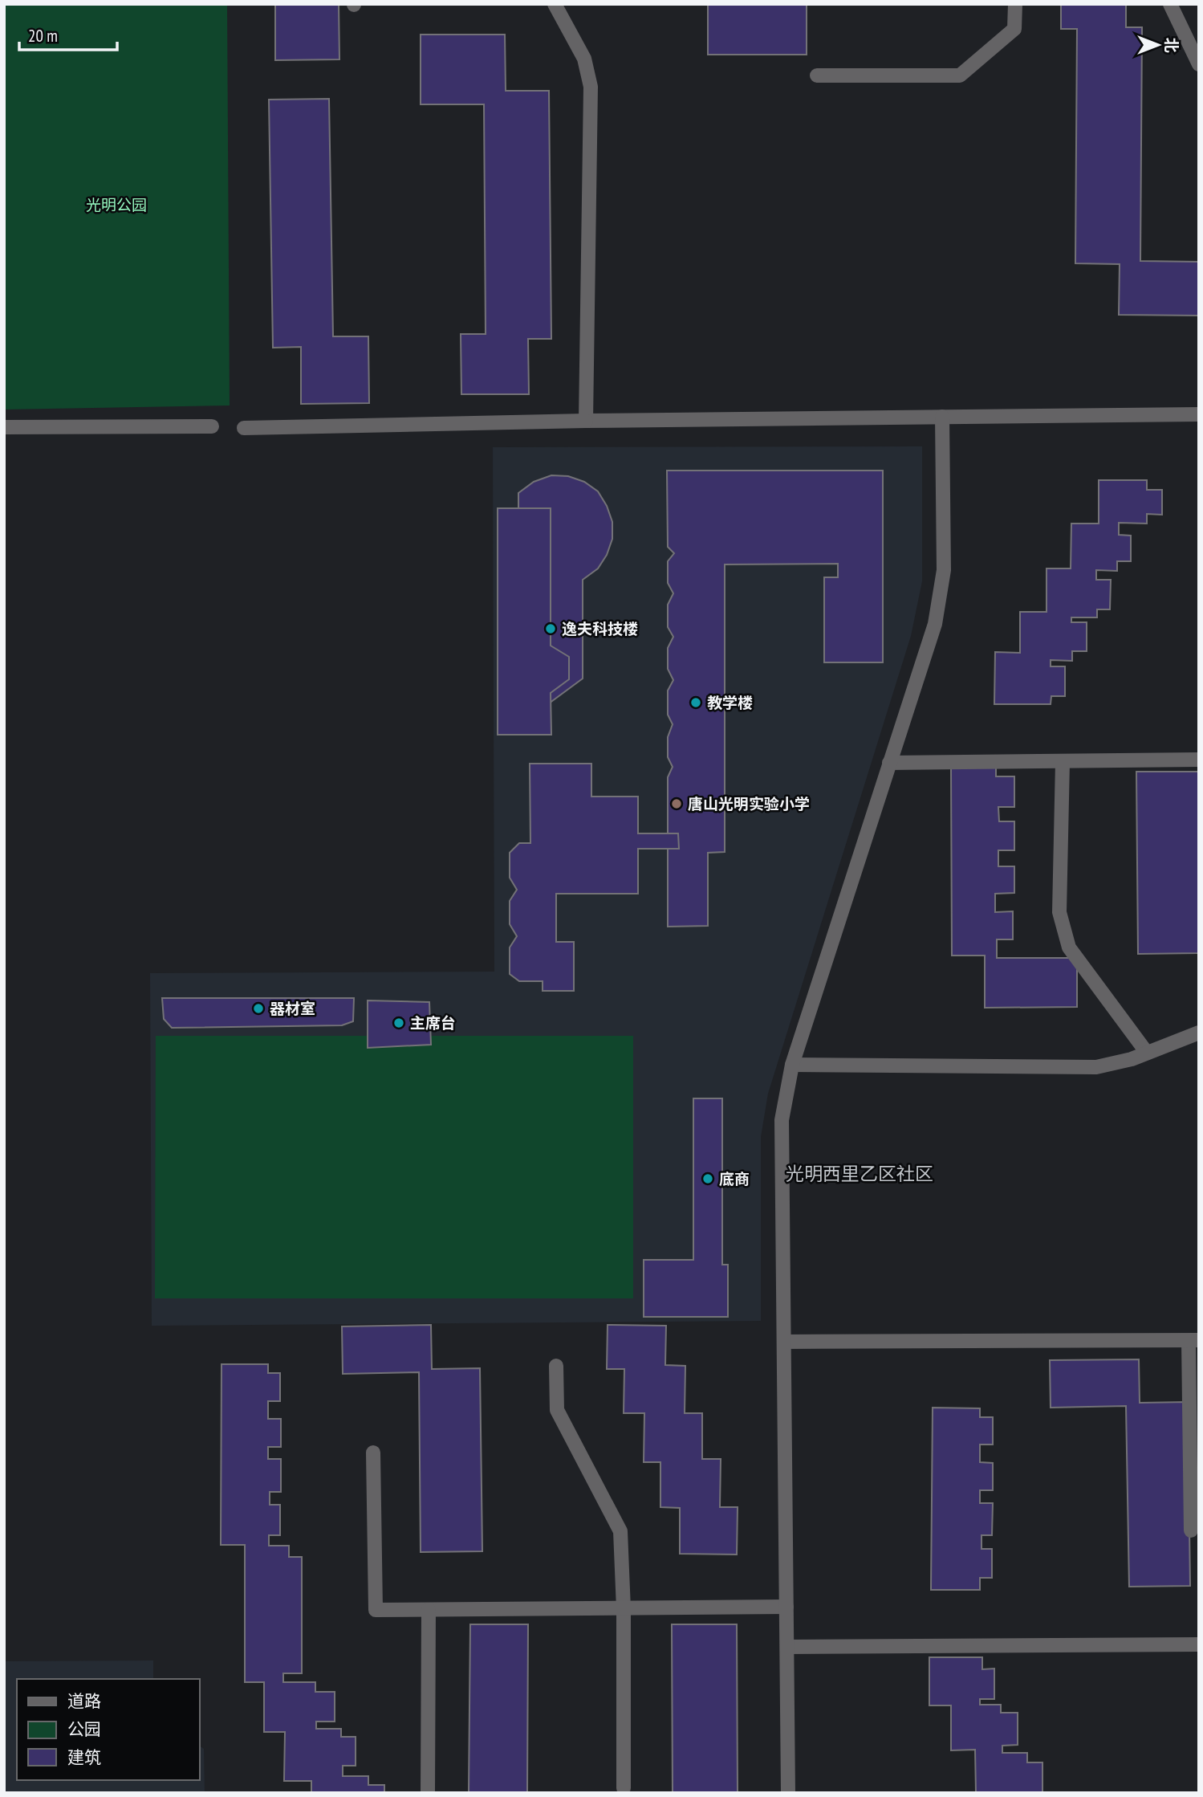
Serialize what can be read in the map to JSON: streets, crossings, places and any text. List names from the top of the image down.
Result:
{
  "districts": ["光明西里乙区社区"],
  "parks": ["光明公园"],
  "places": [
    "逸夫科技楼",
    "教学楼",
    "唐山光明实验小学",
    "器材室",
    "主席台",
    "底商"
  ],
  "legend": ["道路", "公园", "建筑"],
  "scale_bar": "20 m",
  "north": "right"
}
